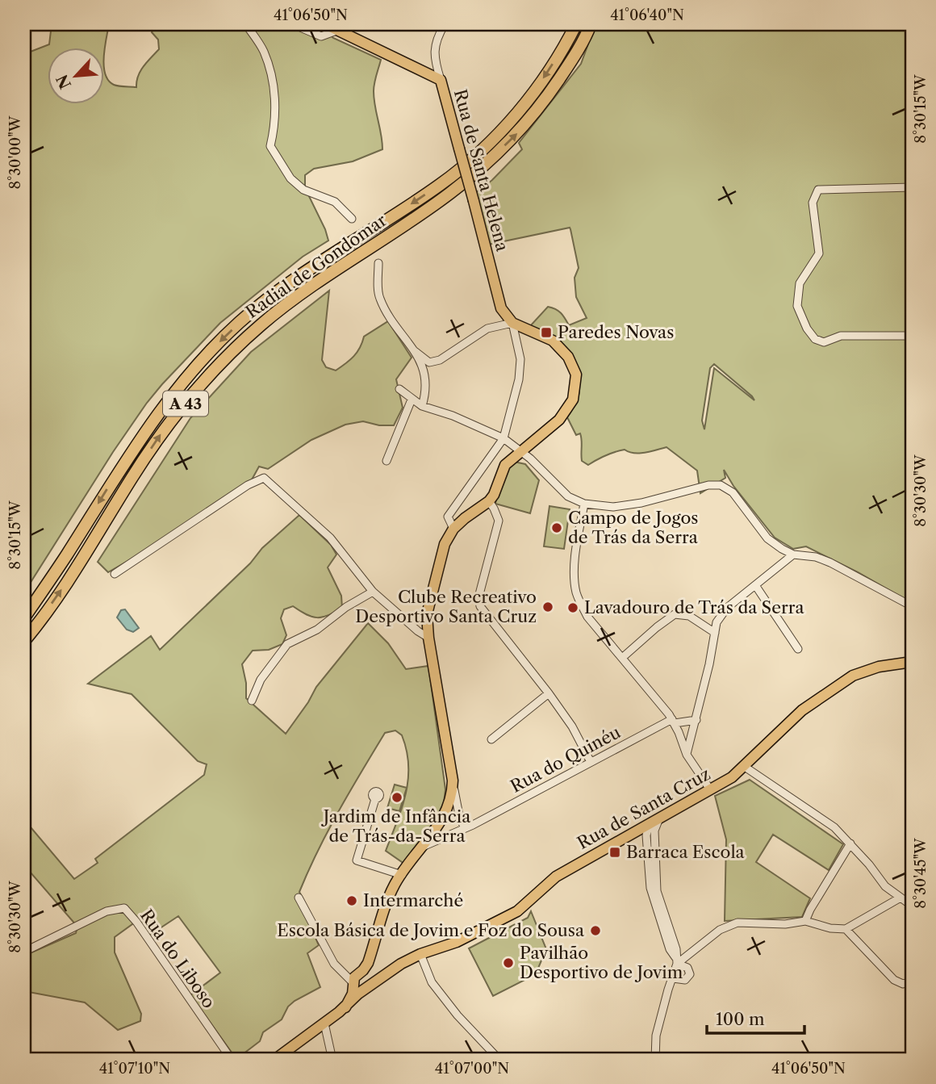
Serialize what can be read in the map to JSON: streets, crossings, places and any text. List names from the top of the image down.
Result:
{
  "streets": {
    "highway": ["Radial de Gondomar", "A 43"],
    "main road": ["Rua de Santa Helena", "Rua de Santa Cruz"],
    "street": ["Rua do Quinéu", "Rua do Liboso"]
  },
  "places": {
    "transit": ["Paredes Novas", "Barraca Escola"],
    "other": [
      "Campo de Jogos de Trás da Serra",
      "Clube Recreativo Desportivo Santa Cruz",
      "Lavadouro de Trás da Serra",
      "Jardim de Infância de Trás-da-Serra",
      "Intermarché",
      "Escola Básica de Jovim e Foz do Sousa",
      "Pavilhão Desportivo de Jovim"
    ]
  },
  "scale_bar": "100 m",
  "north": "bottom left",
  "coordinates": [
    "41°06'50\"N",
    "41°06'40\"N",
    "8°30'15\"W",
    "8°30'00\"W",
    "8°30'30\"W",
    "8°30'45\"W",
    "41°07'10\"N",
    "41°07'00\"N"
  ]
}
